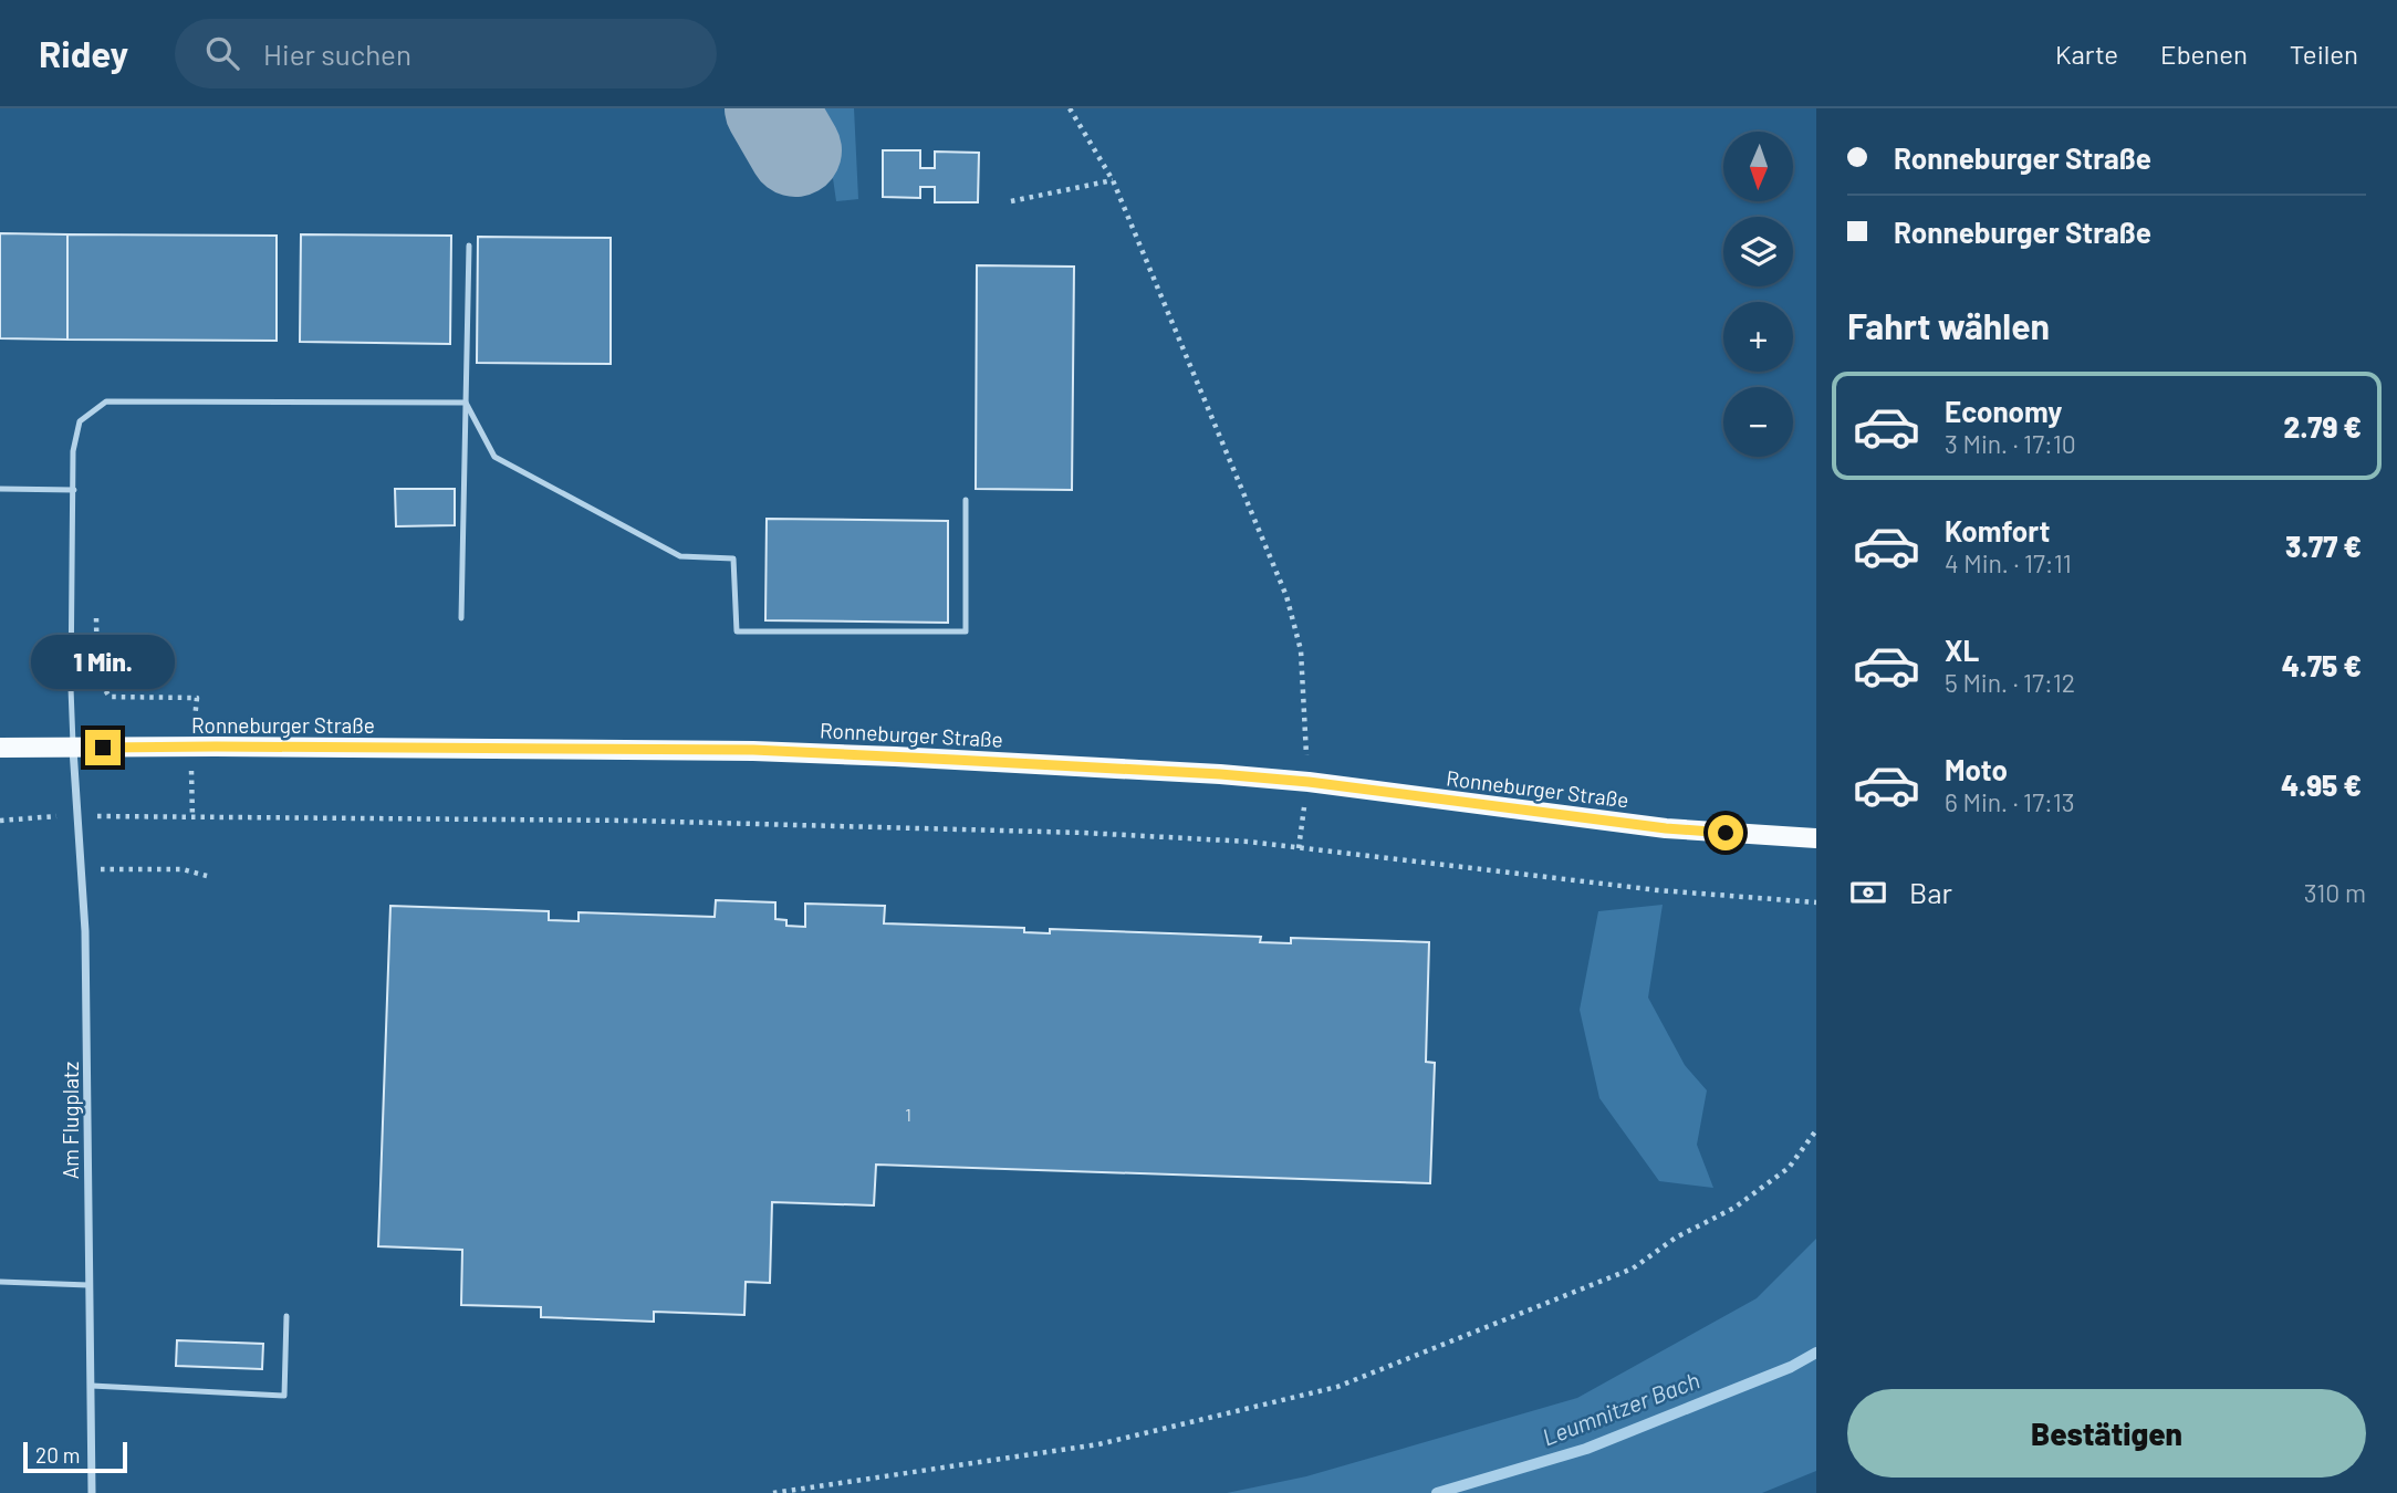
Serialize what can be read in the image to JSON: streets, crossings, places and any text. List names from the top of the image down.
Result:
{
  "streets": {
    "main road": ["Ronneburger Straße"],
    "street": ["Am Flugplatz"]
  },
  "crossings": [
    ["Ronneburger Straße", "Am Flugplatz"]
  ],
  "water": ["Leumnitzer Bach"],
  "house_numbers": ["1"],
  "scale_bar": "20 m",
  "north": "bottom",
  "page": {
    "header": "Ridey",
    "search": "Hier suchen",
    "nav": ["Karte", "Ebenen", "Teilen"],
    "banner": ["Ronneburger Straße", "Ronneburger Straße"],
    "map_buttons": ["+", "−"],
    "heading": "Fahrt wählen",
    "list": [
      {
        "name": "Economy",
        "note": "3 Min. · 17:10",
        "value": "2.79 €"
      },
      {
        "name": "Komfort",
        "note": "4 Min. · 17:11",
        "value": "3.77 €"
      },
      {
        "name": "XL",
        "note": "5 Min. · 17:12",
        "value": "4.75 €"
      },
      {
        "name": "Moto",
        "note": "6 Min. · 17:13",
        "value": "4.95 €"
      }
    ],
    "bubble": "1 Min.",
    "pay": ["Bar", "310 m"],
    "buttons": "Bestätigen",
    "scale": "20 m"
  }
}
